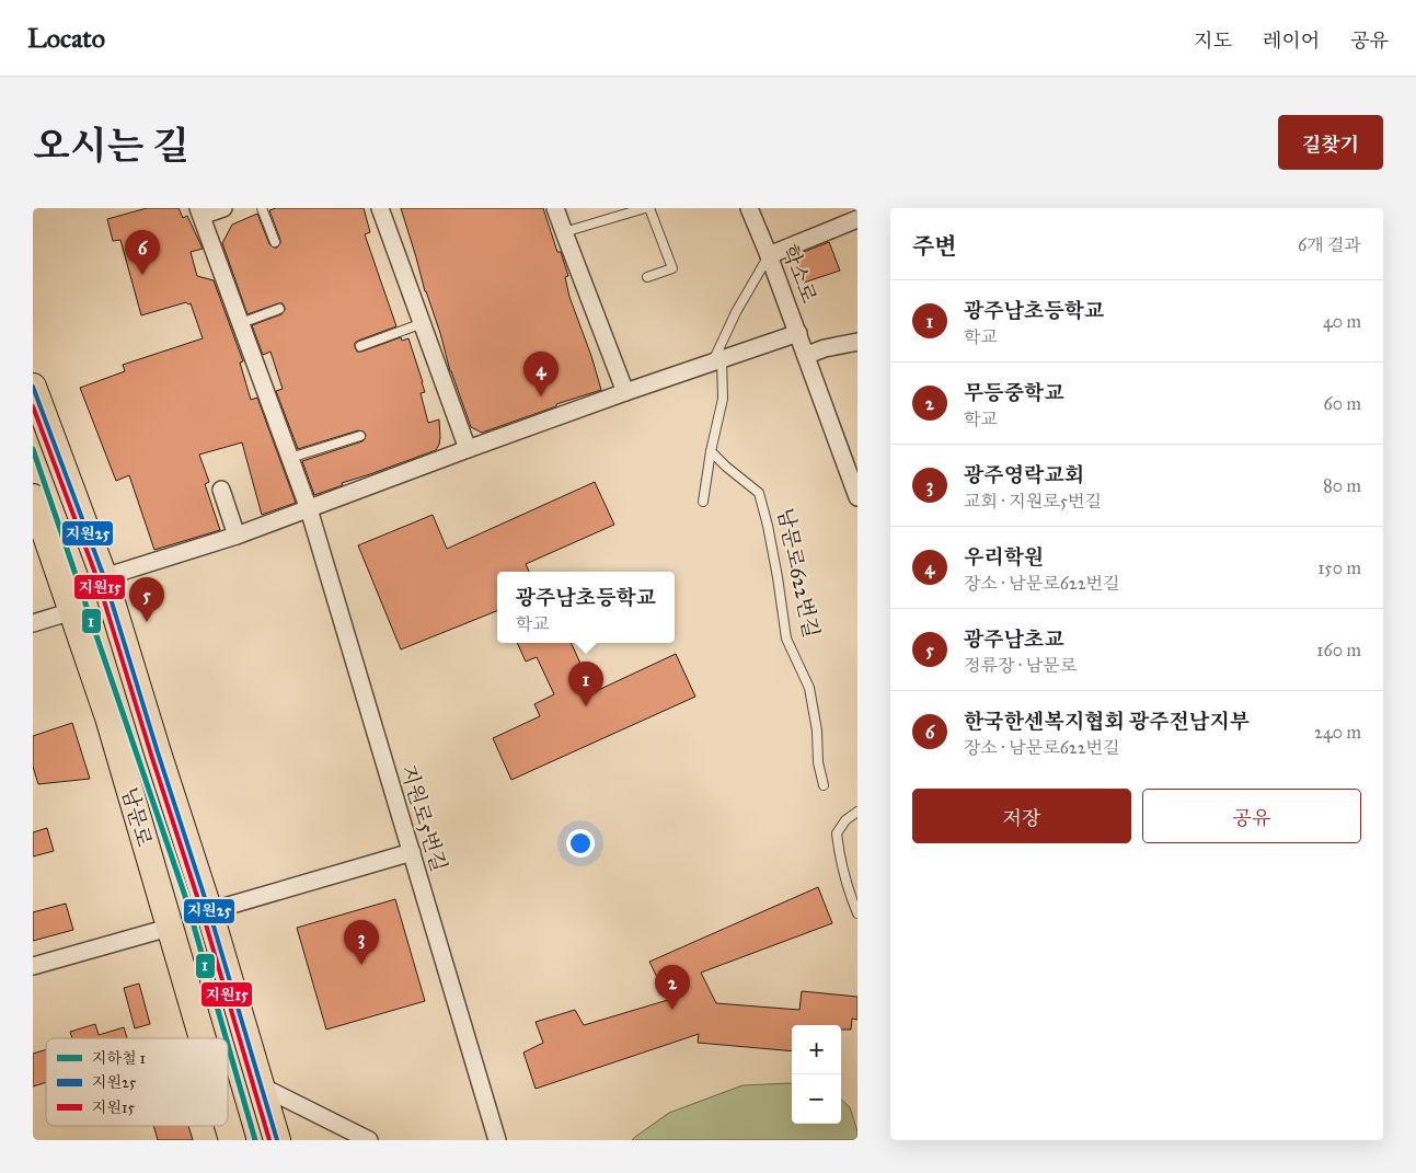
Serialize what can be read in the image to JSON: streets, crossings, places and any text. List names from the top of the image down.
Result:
{
  "streets": {
    "main road": ["남문로"],
    "street": ["학소로", "지원로5번길"],
    "lane": ["남문로622번길"]
  },
  "lines": ["transit line 지원25", "transit line 지원15", "metro line 1"],
  "legend": ["지하철 1", "지원25", "지원15"],
  "page": {
    "header": "Locato",
    "nav": ["지도", "레이어", "공유"],
    "title": "오시는 길",
    "buttons": [
      "길찾기",
      ["저장", "공유"]
    ],
    "heading": ["주변", "6개 결과"],
    "pins": [
      "6",
      "4",
      "5",
      "1",
      "3",
      "2"
    ],
    "list": [
      {
        "mark": "1",
        "name": "광주남초등학교",
        "note": "학교",
        "value": "40 m"
      },
      {
        "mark": "2",
        "name": "무등중학교",
        "note": "학교",
        "value": "60 m"
      },
      {
        "mark": "3",
        "name": "광주영락교회",
        "note": "교회 · 지원로5번길",
        "value": "80 m"
      },
      {
        "mark": "4",
        "name": "우리학원",
        "note": "장소 · 남문로622번길",
        "value": "150 m"
      },
      {
        "mark": "5",
        "name": "광주남초교",
        "note": "정류장 · 남문로",
        "value": "160 m"
      },
      {
        "mark": "6",
        "name": "한국한센복지협회 광주전남지부",
        "note": "장소 · 남문로622번길",
        "value": "240 m"
      }
    ],
    "popup": ["광주남초등학교", "학교"],
    "map_buttons": ["+", "−"]
  }
}
